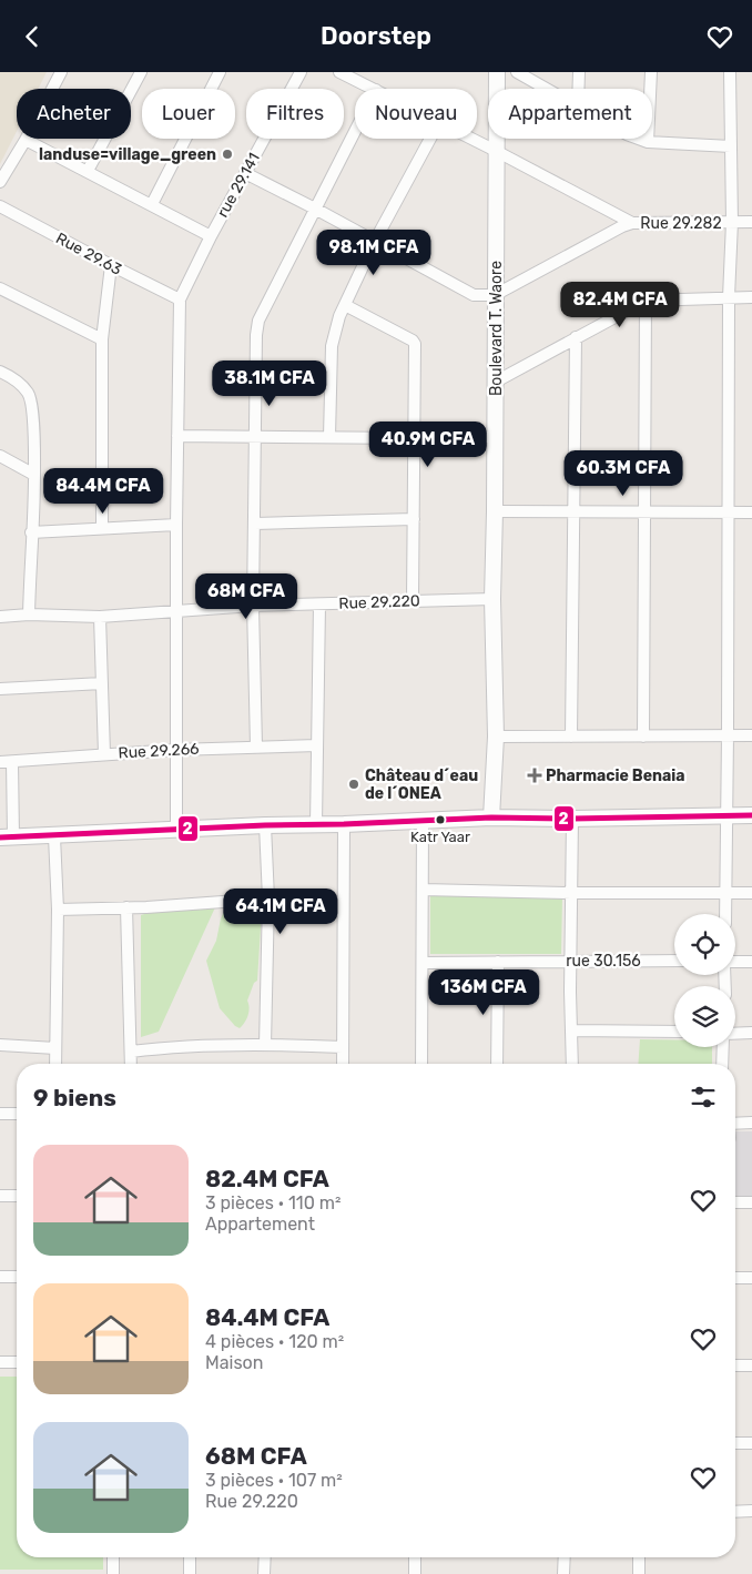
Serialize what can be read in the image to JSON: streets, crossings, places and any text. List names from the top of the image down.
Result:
{
  "streets": {
    "street": [
      "rue 29.141",
      "Rue 29.282",
      "Rue 29.63",
      "Boulevard T. Waore",
      "Rue 29.220",
      "Rue 29.266",
      "rue 30.156"
    ]
  },
  "crossings": [
    ["rue 29.141", "Rue 29.63"],
    ["Rue 29.282", "Boulevard T. Waore"],
    ["Boulevard T. Waore", "Rue 29.220"]
  ],
  "places": {
    "other": ["landuse=village_green", "Château d´eau de l´ONEA", "Katr Yaar"],
    "health": ["Pharmacie Benaia"]
  },
  "lines": ["transit line 2"],
  "page": {
    "header": "Doorstep",
    "chip": [
      "Acheter",
      "Louer",
      "Filtres",
      "Nouveau",
      "Appartement"
    ],
    "price": [
      "98.1M CFA",
      "82.4M CFA",
      "38.1M CFA",
      "40.9M CFA",
      "60.3M CFA",
      "84.4M CFA",
      "68M CFA",
      "64.1M CFA",
      "136M CFA"
    ],
    "heading": "9 biens",
    "list": [
      {
        "name": "82.4M CFA",
        "note": "3 pièces · 110 m² · Appartement"
      },
      {
        "name": "84.4M CFA",
        "note": "4 pièces · 120 m² · Maison"
      },
      {
        "name": "68M CFA",
        "note": "3 pièces · 107 m² · Rue 29.220"
      }
    ]
  }
}
